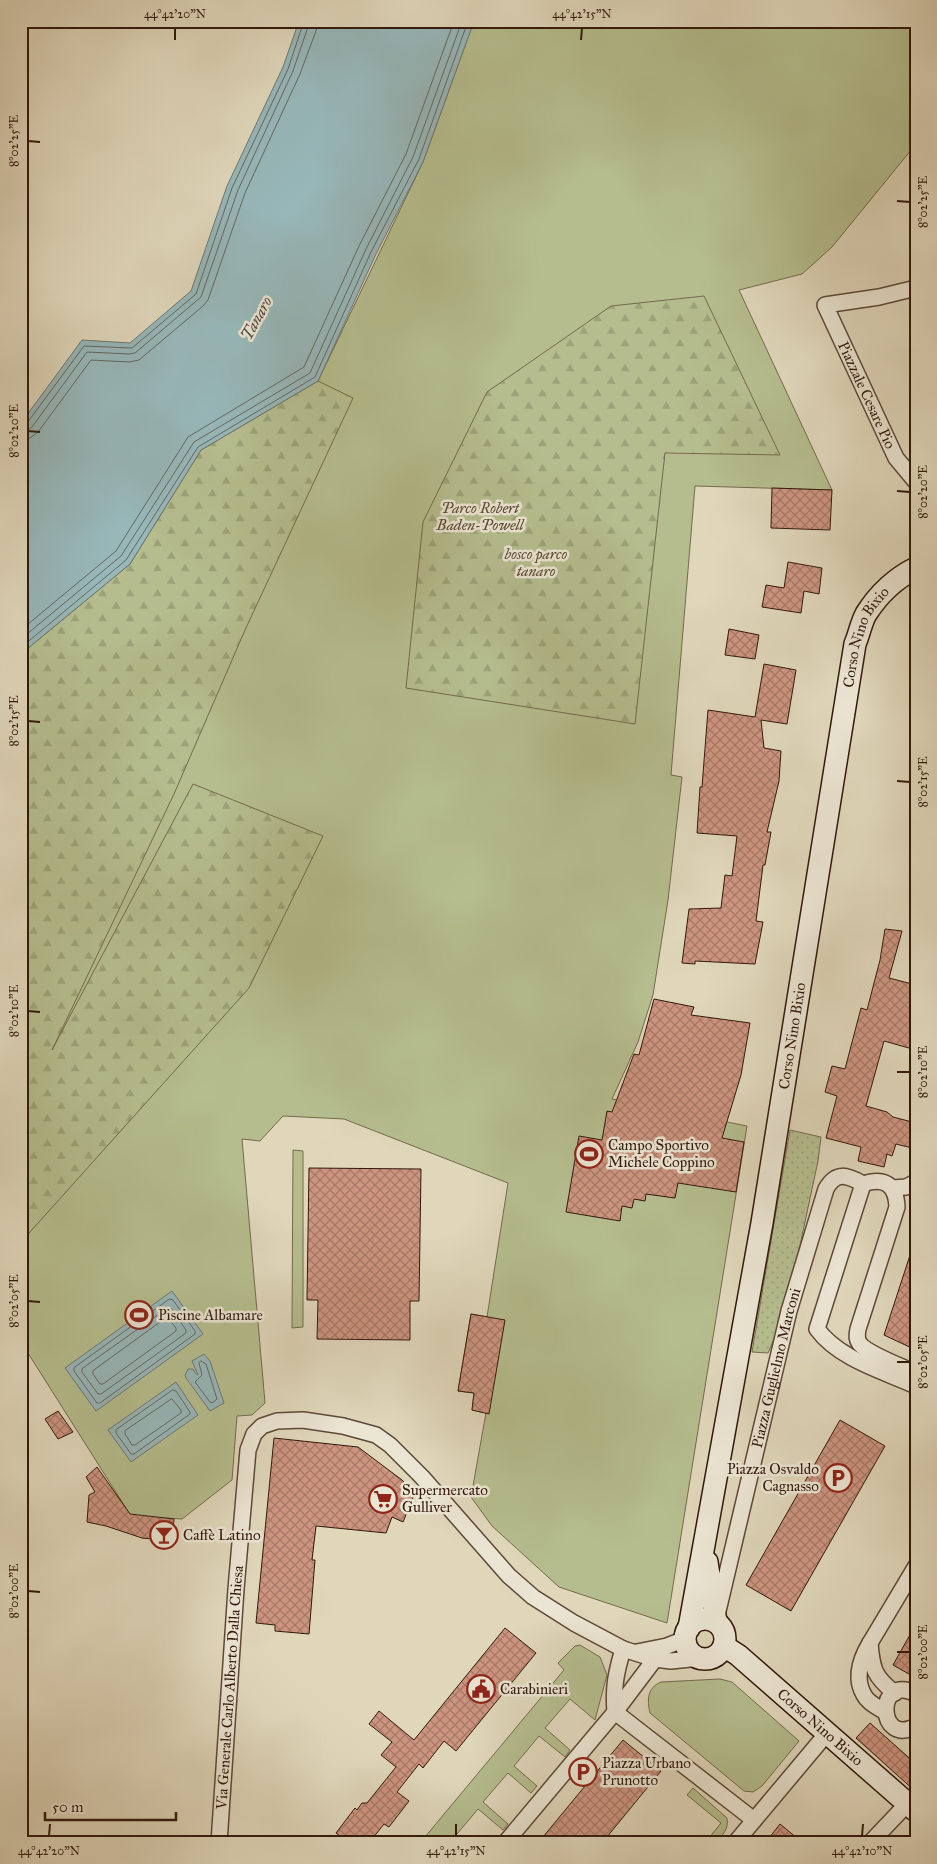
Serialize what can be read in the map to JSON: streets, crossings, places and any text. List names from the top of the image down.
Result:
{
  "streets": {
    "main road": ["Corso Nino Bixio"],
    "street": ["Piazzale Cesare Pio", "Piazza Guglielmo Marconi", "Via Generale Carlo Alberto Dalla Chiesa"]
  },
  "crossings": [
    ["Corso Nino Bixio", "Piazza Guglielmo Marconi"],
    ["Corso Nino Bixio", "Via Generale Carlo Alberto Dalla Chiesa"],
    ["Piazza Guglielmo Marconi", "Via Generale Carlo Alberto Dalla Chiesa"]
  ],
  "water": ["Tanaro"],
  "parks": ["Parco Robert Baden-Powell", "bosco parco tanaro"],
  "places": {
    "sports": ["Campo Sportivo Michele Coppino", "Piscine Albamare"],
    "parking": ["Piazza Osvaldo Cagnasso", "Piazza Urbano Prunotto"],
    "supermarket": ["Supermercato Gulliver"],
    "bar": ["Caffè Latino"],
    "public building": ["Carabinieri"]
  },
  "scale_bar": "50 m",
  "coordinates": [
    "44°42'20\"N",
    "44°42'15\"N",
    "8°02'25\"E",
    "8°02'20\"E",
    "8°02'15\"E",
    "8°02'10\"E",
    "8°02'05\"E",
    "8°02'00\"E",
    "44°42'10\"N"
  ]
}
